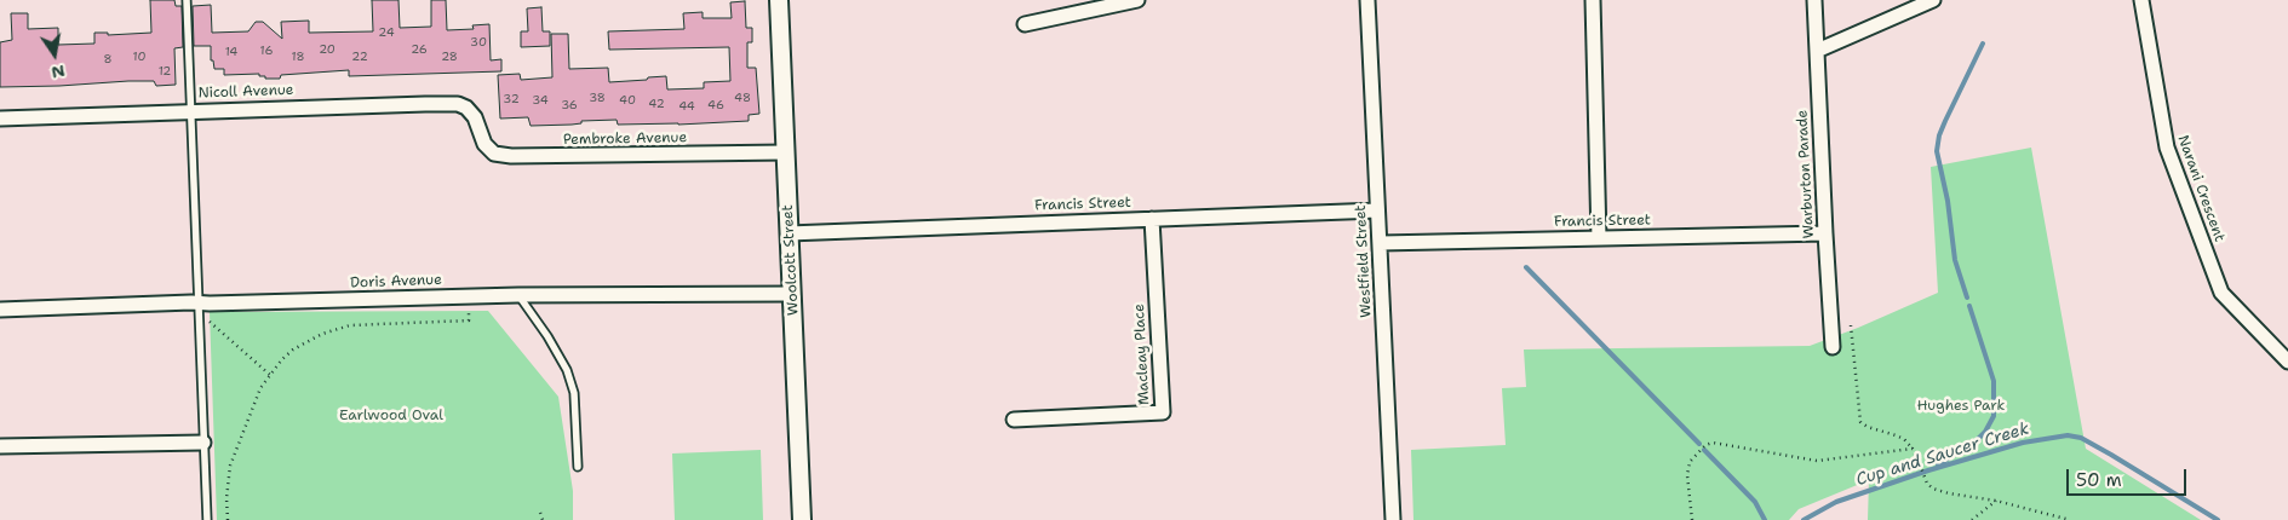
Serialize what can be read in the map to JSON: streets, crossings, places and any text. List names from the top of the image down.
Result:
{
  "streets": {
    "street": [
      "Nicoll Avenue",
      "Pembroke Avenue",
      "Warburton Parade",
      "Narani Crescent",
      "Francis Street",
      "Woolcott Street",
      "Westfield Street",
      "Doris Avenue",
      "Macleay Place"
    ]
  },
  "crossings": [
    ["Nicoll Avenue", "Pembroke Avenue"],
    ["Pembroke Avenue", "Woolcott Street"],
    ["Warburton Parade", "Francis Street"],
    ["Francis Street", "Woolcott Street"],
    ["Francis Street", "Westfield Street"],
    ["Francis Street", "Macleay Place"],
    ["Woolcott Street", "Doris Avenue"]
  ],
  "water": ["Cup and Saucer Creek"],
  "parks": ["Hughes Park", "Earlwood Oval"],
  "house_numbers": [
    "24",
    "30",
    "20",
    "26",
    "16",
    "14",
    "10",
    "18",
    "22",
    "28",
    "8",
    "12",
    "38",
    "48",
    "32",
    "34",
    "40",
    "42",
    "36",
    "46",
    "44"
  ],
  "scale_bar": "50 m",
  "north": "bottom"
}
